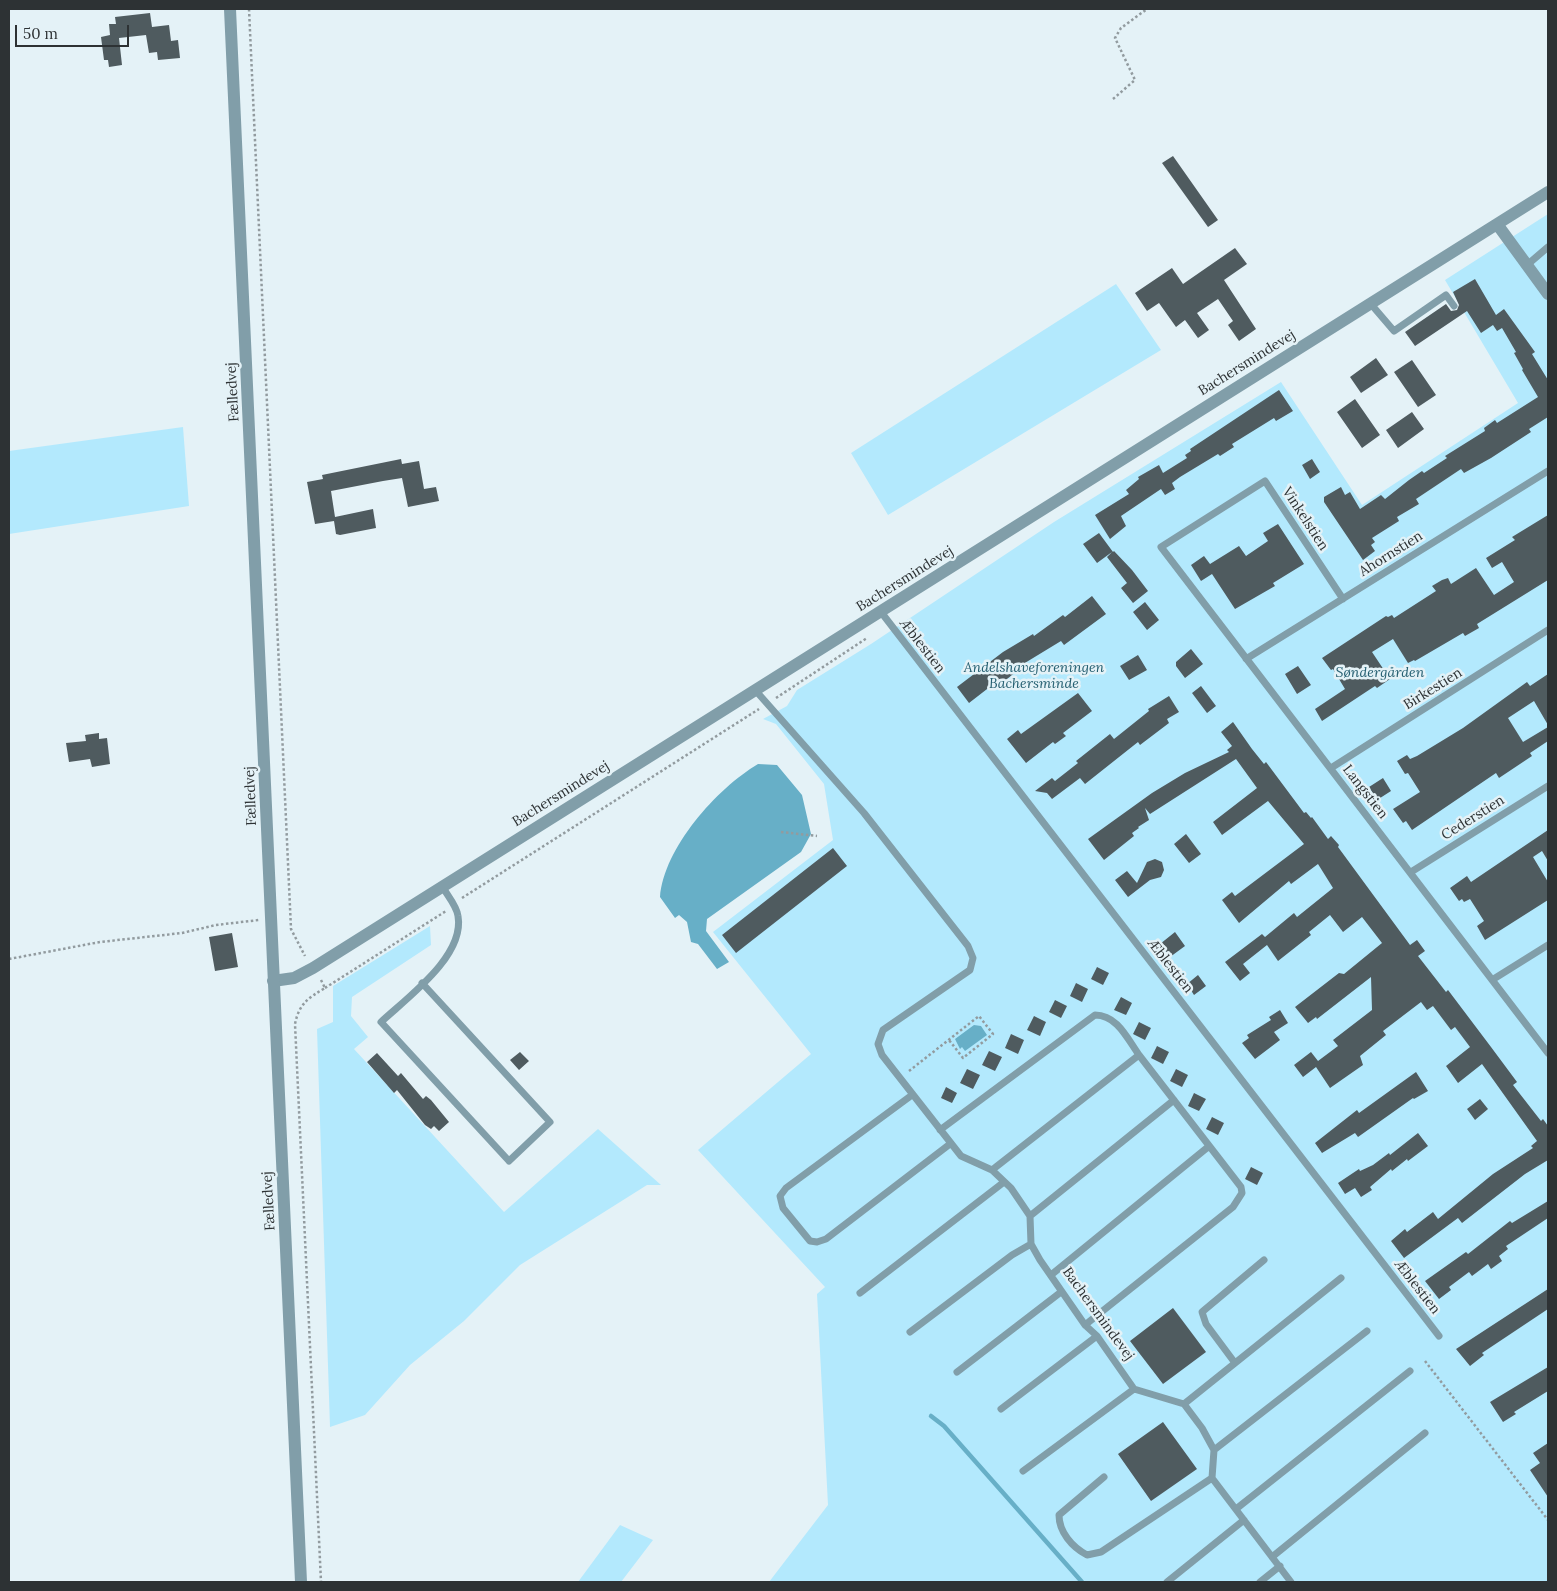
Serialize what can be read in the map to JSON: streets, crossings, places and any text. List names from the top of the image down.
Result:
{
  "streets": {
    "street": ["Bachersmindevej", "Fælledvej"],
    "lane": [
      "Vinkelstien",
      "Ahornstien",
      "Æblestien",
      "Birkestien",
      "Langstien",
      "Cederstien"
    ]
  },
  "crossings": [
    ["Bachersmindevej", "Fælledvej"],
    ["Bachersmindevej", "Æblestien"],
    ["Vinkelstien", "Ahornstien"],
    ["Vinkelstien", "Langstien"],
    ["Ahornstien", "Langstien"],
    ["Birkestien", "Langstien"],
    ["Langstien", "Cederstien"]
  ],
  "parks": ["Andelshaveforeningen Bachersminde", "Søndergården"],
  "scale_bar": "50 m"
}
